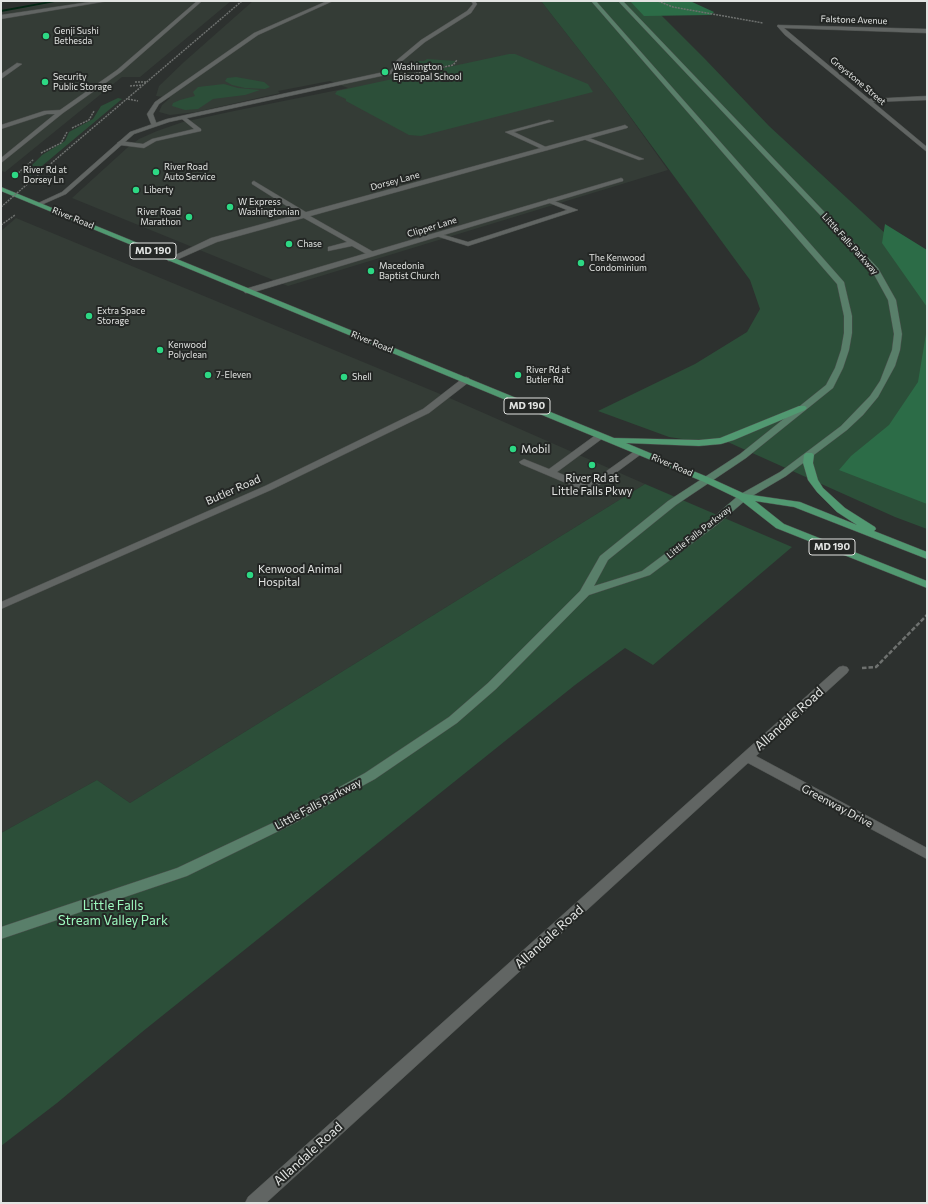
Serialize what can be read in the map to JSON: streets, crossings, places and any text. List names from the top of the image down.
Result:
{
  "streets": {
    "main road": ["River Road", "Little Falls Parkway", "MD 190"],
    "street": [
      "Falstone Avenue",
      "Greystone Street",
      "Dorsey Lane",
      "Clipper Lane",
      "Butler Road",
      "Allandale Road",
      "Greenway Drive"
    ]
  },
  "crossings": [
    ["Falstone Avenue", "Greystone Street"],
    ["Dorsey Lane", "River Road"],
    ["River Road", "Clipper Lane"],
    ["River Road", "Little Falls Parkway"],
    ["River Road", "Butler Road"],
    ["Allandale Road", "Greenway Drive"]
  ],
  "parks": ["Little Falls Stream Valley Park"],
  "places": [
    "Genji Sushi Bethesda",
    "Washington Episcopal School",
    "Security Public Storage",
    "River Road Auto Service",
    "River Rd at Dorsey Ln",
    "Liberty",
    "W Express Washingtonian",
    "River Road Marathon",
    "Chase",
    "The Kenwood Condominium",
    "Macedonia Baptist Church",
    "Extra Space Storage",
    "Kenwood Polyclean",
    "7-Eleven",
    "River Rd at Butler Rd",
    "Shell",
    "Mobil",
    "River Rd at Little Falls Pkwy",
    "Kenwood Animal Hospital"
  ]
}
